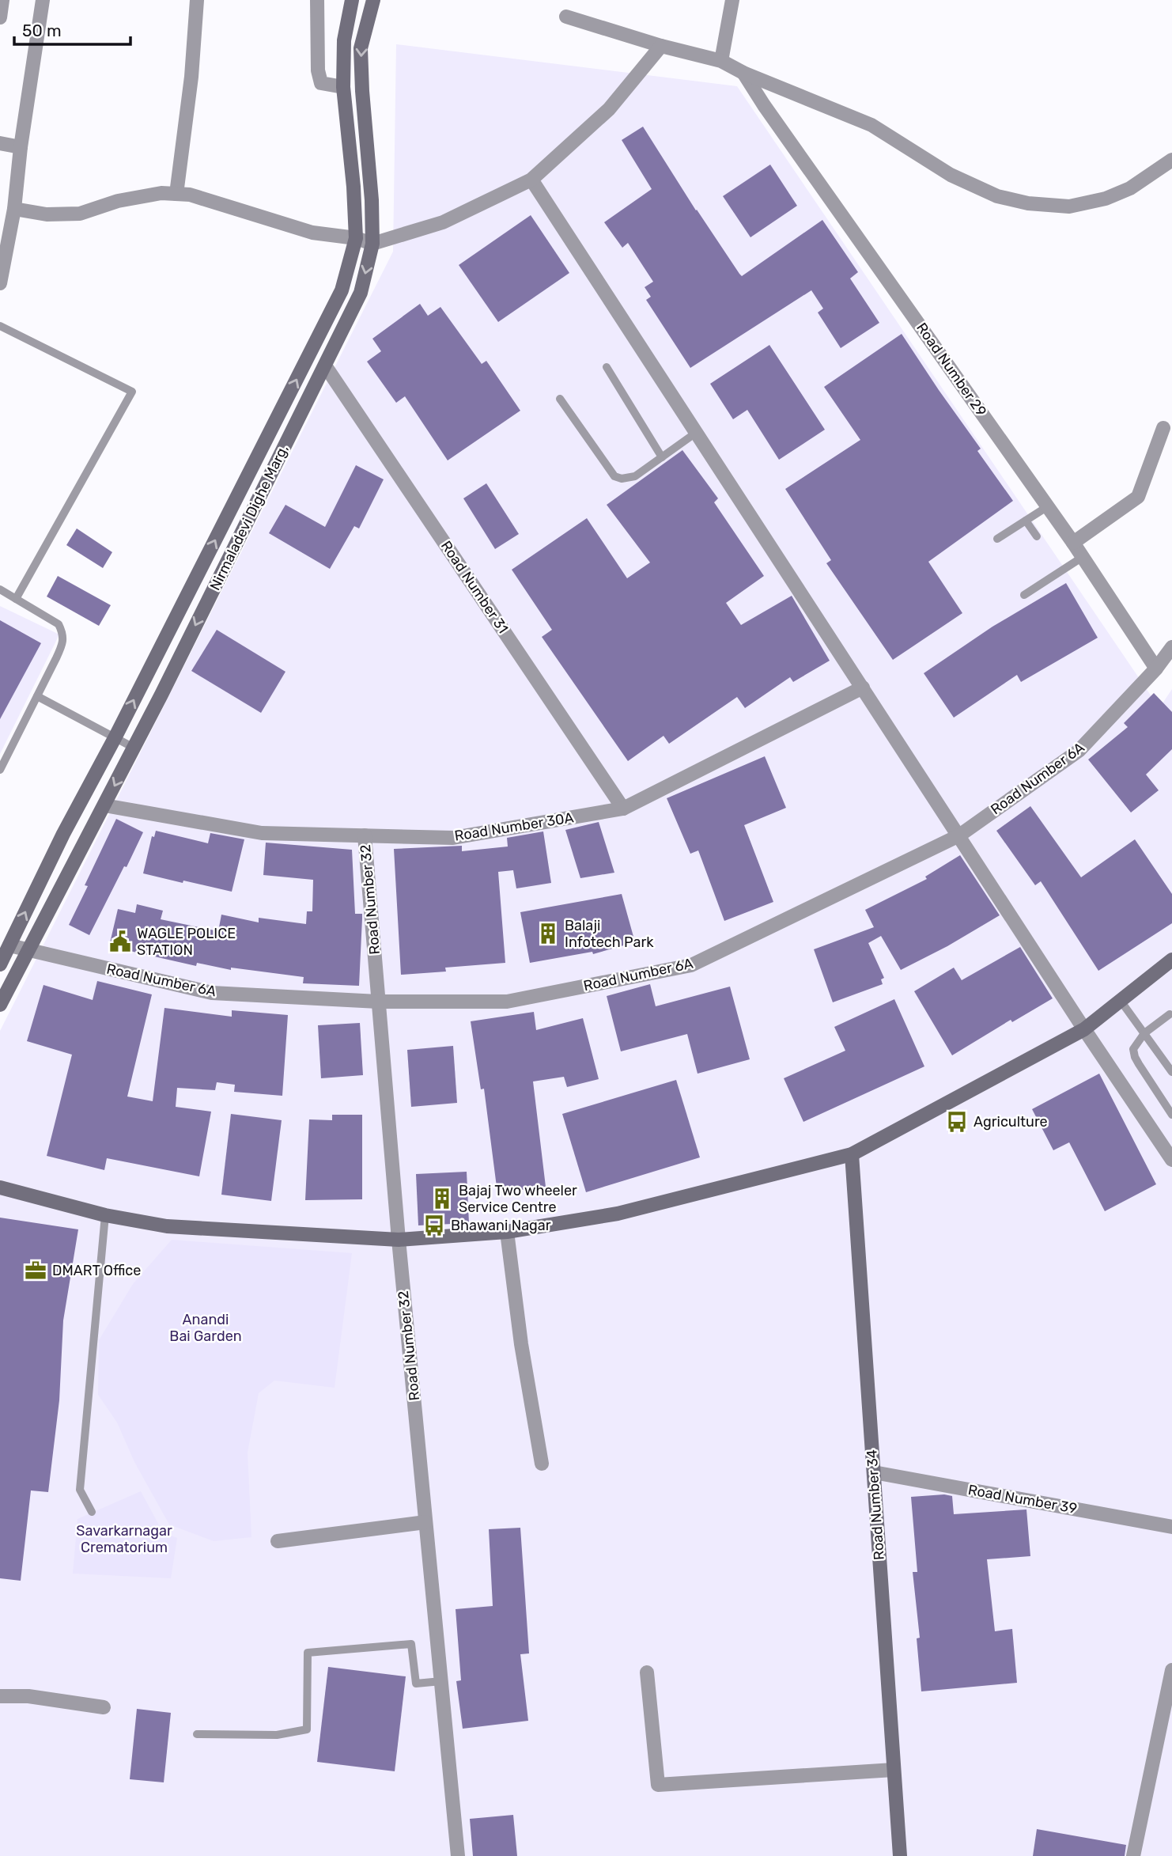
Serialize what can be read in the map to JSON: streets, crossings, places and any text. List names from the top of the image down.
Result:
{
  "streets": {
    "main road": ["Nirmaladevi Dighe Marg,", "Road Number 34"],
    "street": [
      "Road Number 29",
      "Road Number 31",
      "Road Number 6A",
      "Road Number 30A",
      "Road Number 32",
      "Road Number 39"
    ]
  },
  "crossings": [
    ["Road Number 29", "Road Number 6A"],
    ["Nirmaladevi Dighe Marg,", "Road Number 31"],
    ["Nirmaladevi Dighe Marg,", "Road Number 6A"],
    ["Nirmaladevi Dighe Marg,", "Road Number 30A"],
    ["Road Number 31", "Road Number 30A"],
    ["Road Number 6A", "Road Number 32"],
    ["Road Number 30A", "Road Number 32"],
    ["Road Number 39", "Road Number 34"]
  ],
  "parks": ["Anandi Bai Garden", "Savarkarnagar Crematorium"],
  "places": {
    "building": ["Balaji Infotech Park", "Bajaj Two wheeler Service Centre"],
    "public building": ["WAGLE POLICE STATION"],
    "bus stop": ["Agriculture", "Bhawani Nagar"],
    "office": ["DMART Office"]
  },
  "scale_bar": "50 m"
}
